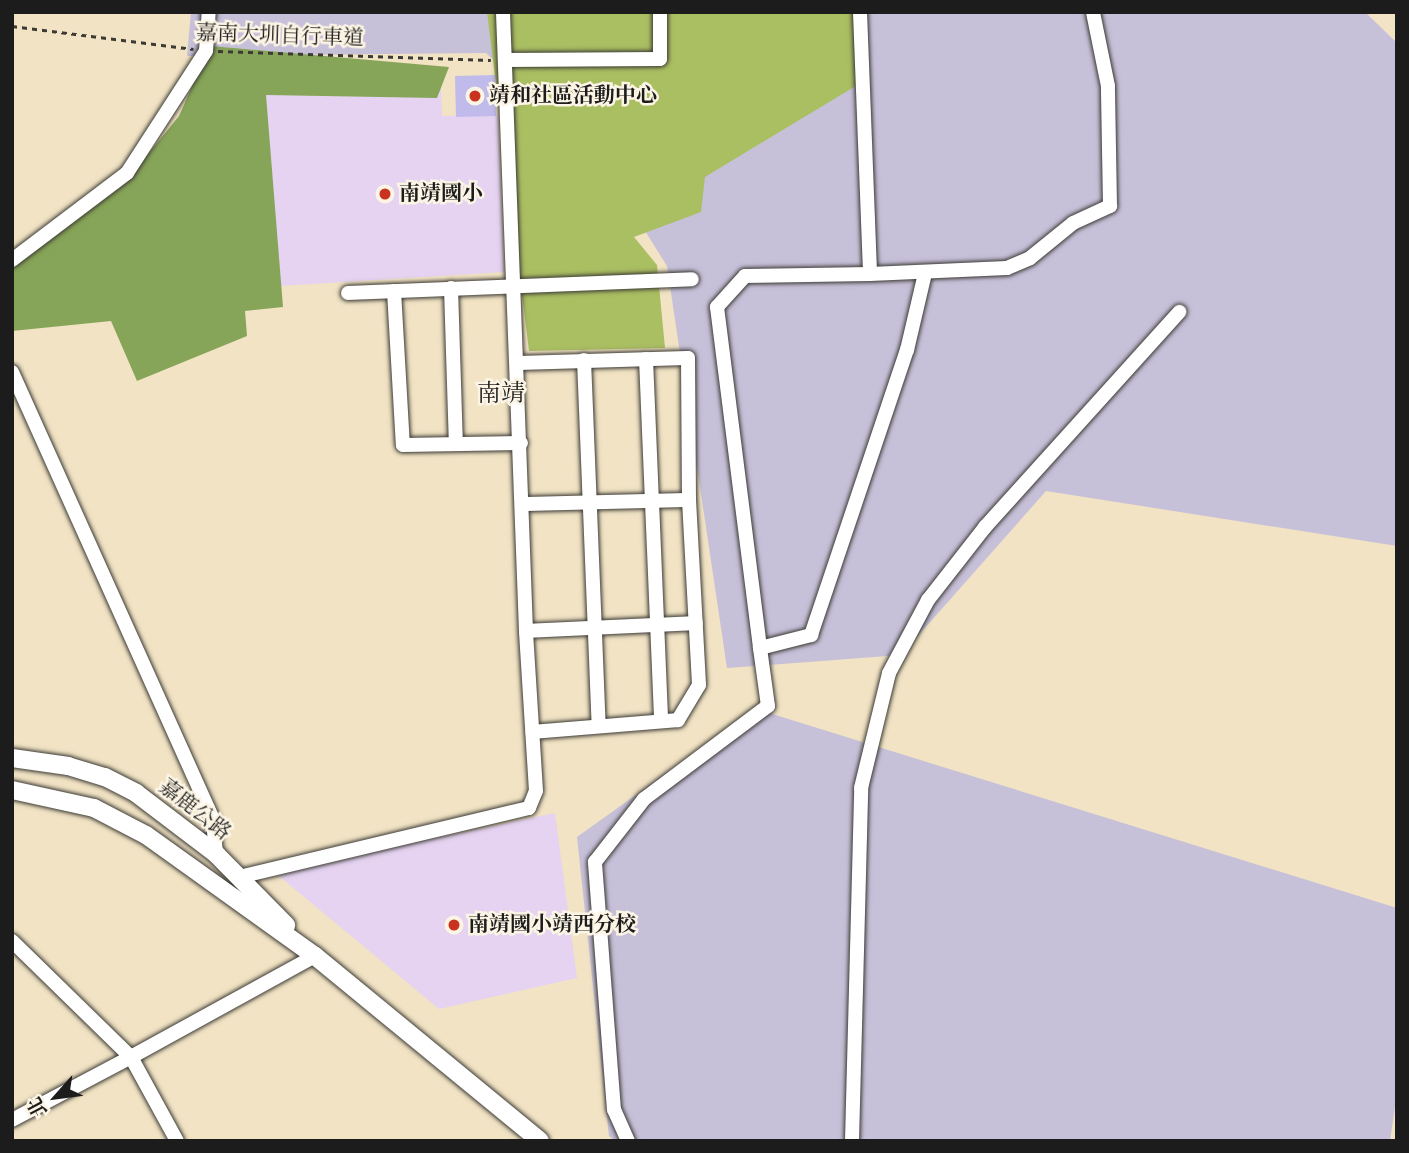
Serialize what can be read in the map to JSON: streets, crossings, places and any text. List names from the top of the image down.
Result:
{
  "streets": {
    "main road": ["嘉鹿公路"],
    "path": ["嘉南大圳自行車道"]
  },
  "districts": ["南靖"],
  "places": ["靖和社區活動中心", "南靖國小", "南靖國小靖西分校"],
  "north": "bottom left"
}
